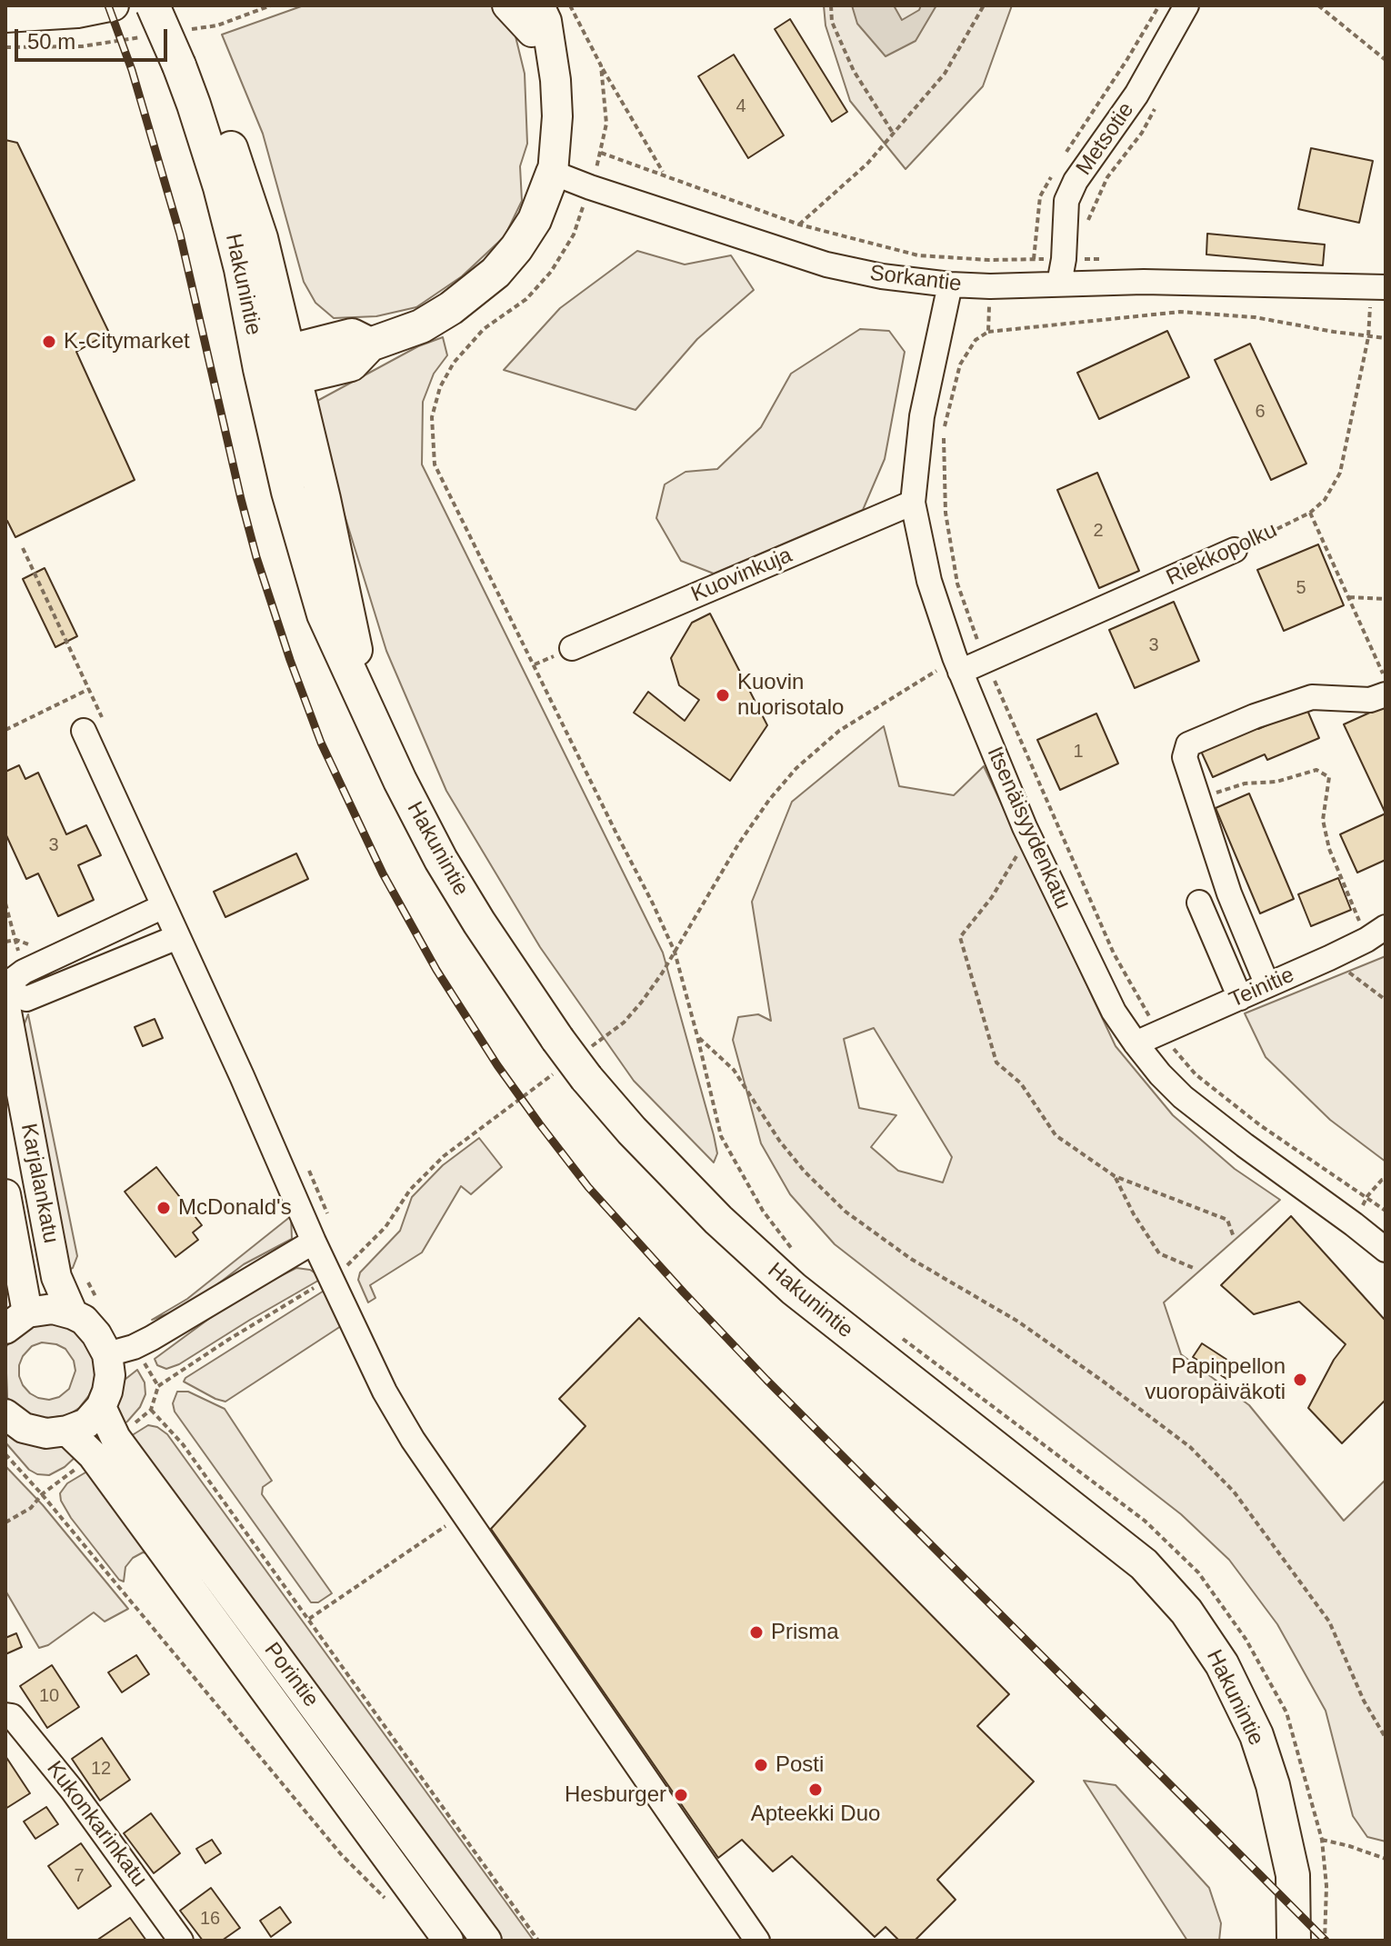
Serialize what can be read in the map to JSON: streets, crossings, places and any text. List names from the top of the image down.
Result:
{
  "streets": {
    "highway": ["Hakunintie"],
    "main road": ["Karjalankatu", "Porintie"],
    "street": [
      "Metsotie",
      "Sorkantie",
      "Riekkopolku",
      "Kuovinkuja",
      "Itsenäisyydenkatu",
      "Teinitie",
      "Kukonkarinkatu"
    ]
  },
  "crossings": [
    ["Metsotie", "Sorkantie"],
    ["Sorkantie", "Itsenäisyydenkatu"],
    ["Riekkopolku", "Itsenäisyydenkatu"],
    ["Kuovinkuja", "Itsenäisyydenkatu"],
    ["Itsenäisyydenkatu", "Teinitie"]
  ],
  "places": [
    "K-Citymarket",
    "Kuovin nuorisotalo",
    "McDonald's",
    "Papinpellon vuoropäiväkoti",
    "Prisma",
    "Posti",
    "Apteekki Duo",
    "Hesburger"
  ],
  "house_numbers": [
    "4",
    "6",
    "2",
    "5",
    "3",
    "1",
    "3",
    "10",
    "12",
    "7",
    "16"
  ],
  "scale_bar": "50 m"
}
